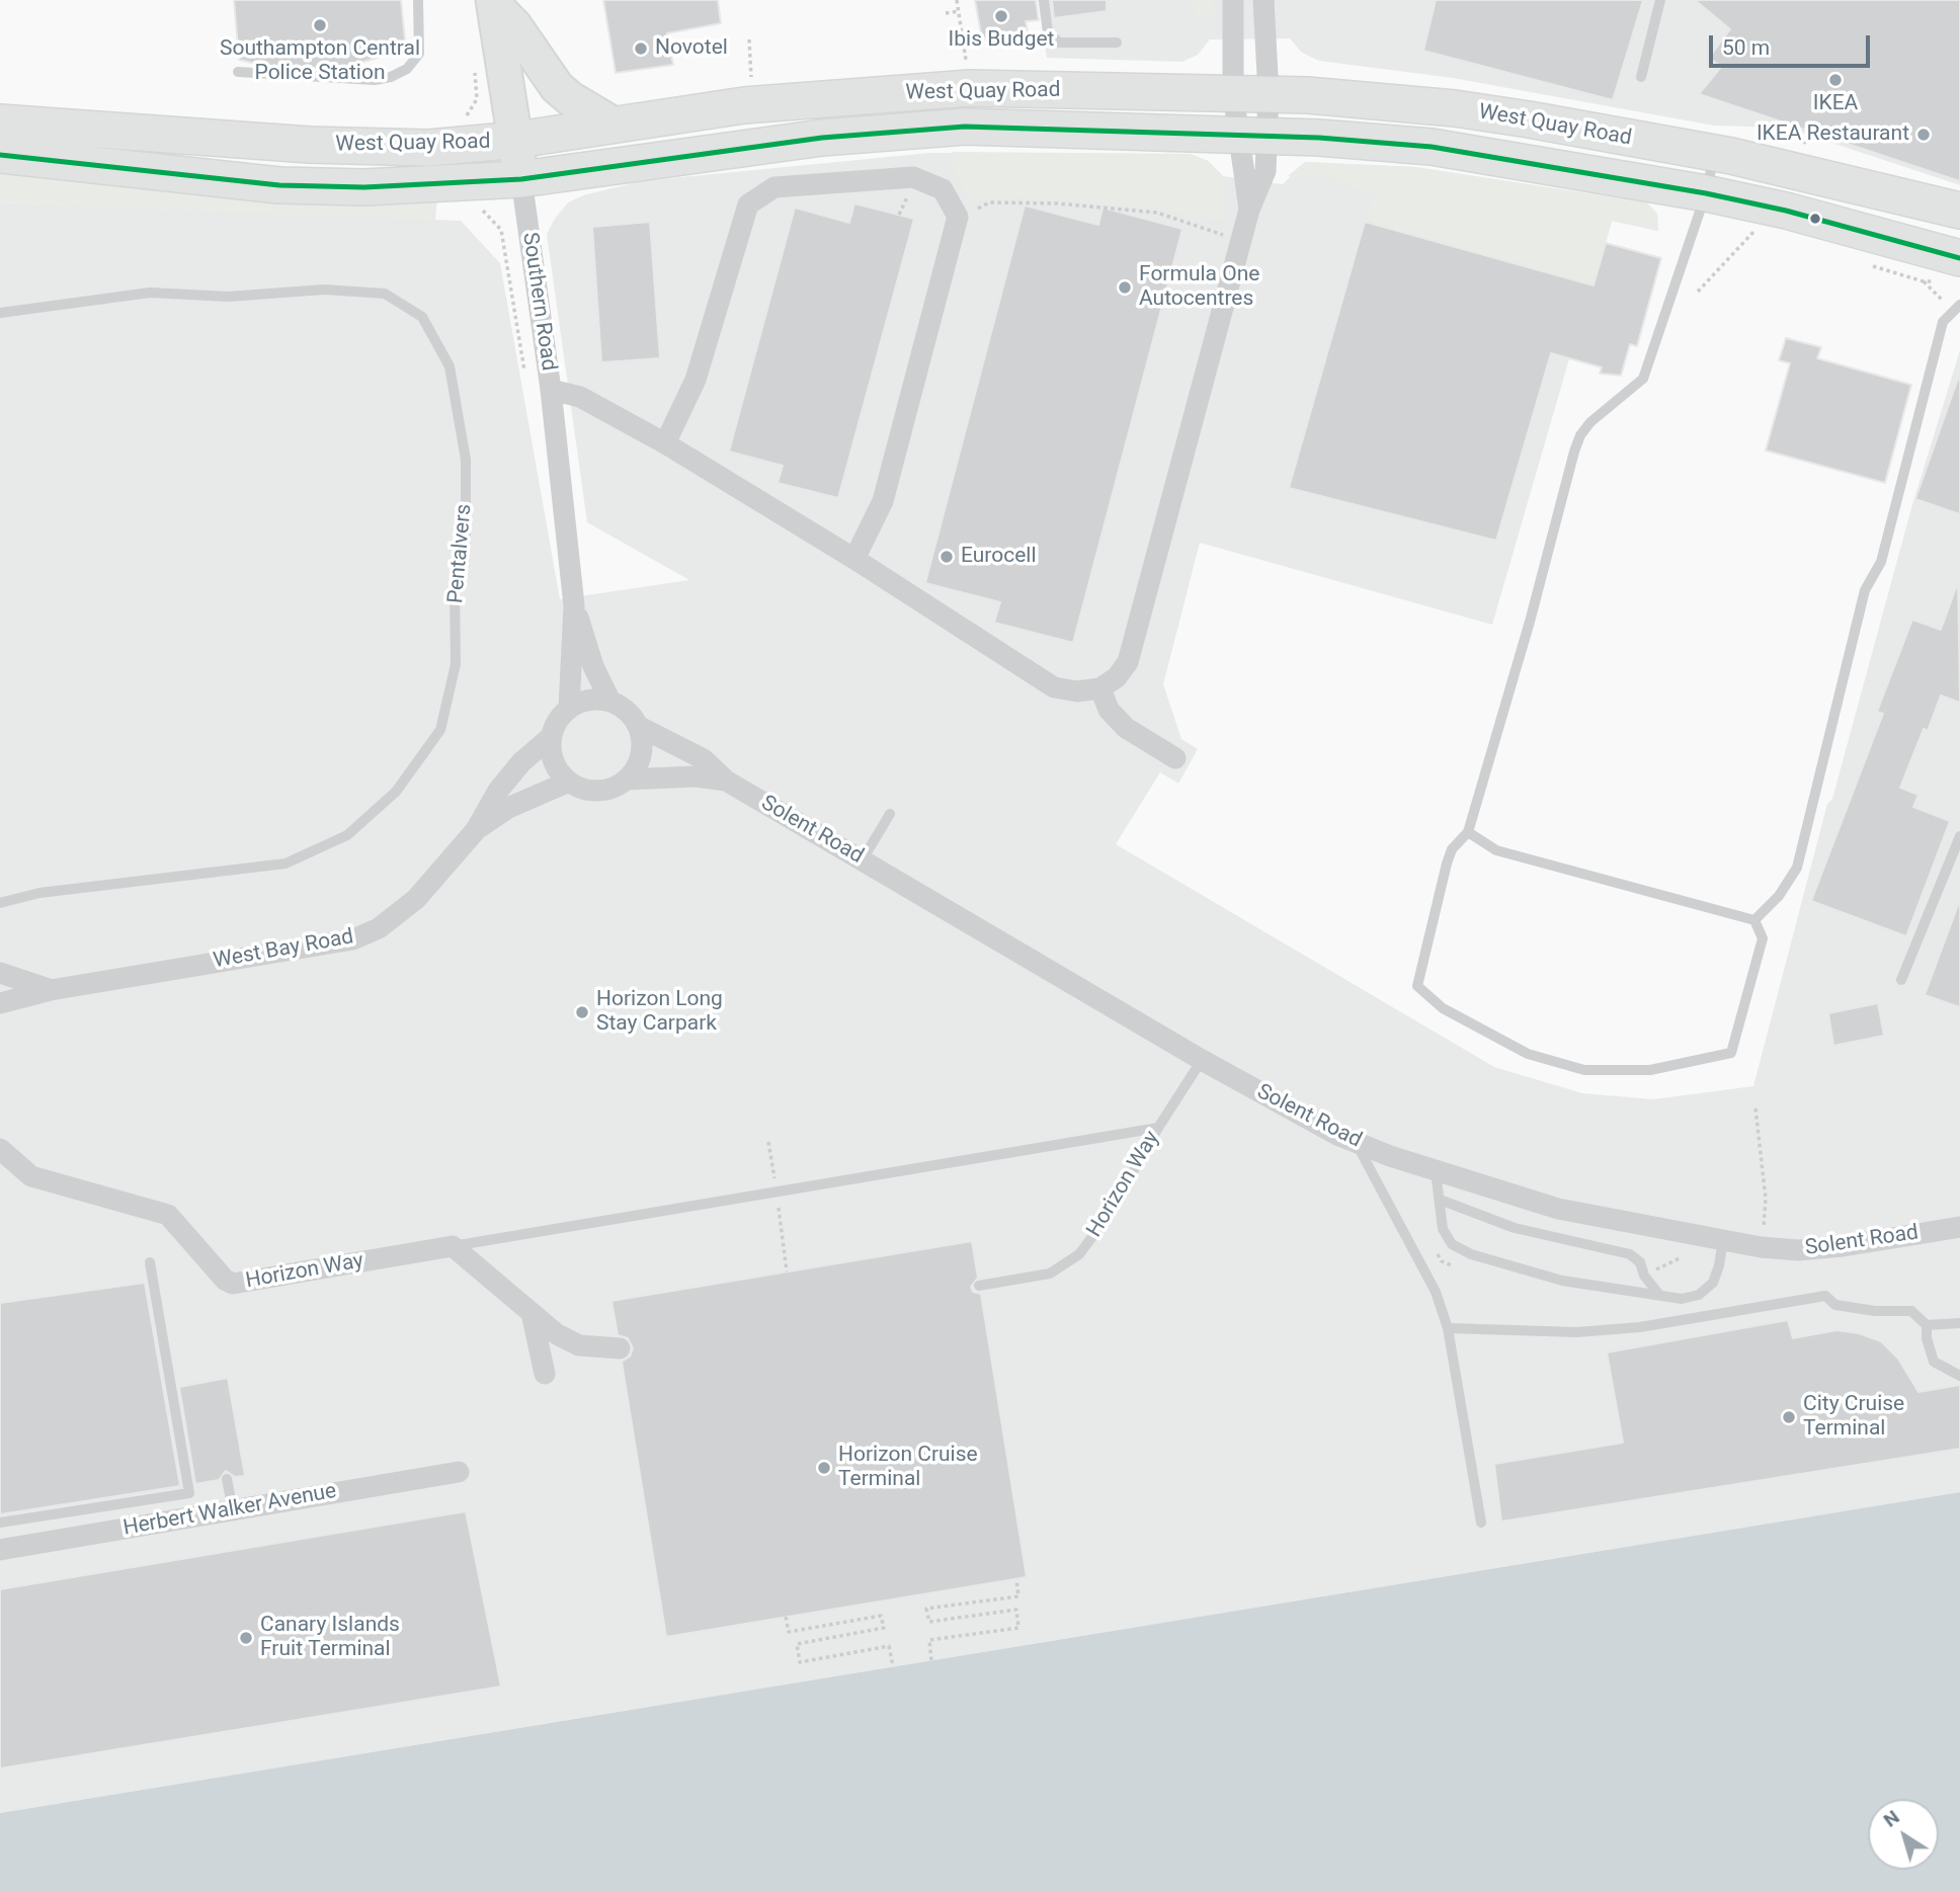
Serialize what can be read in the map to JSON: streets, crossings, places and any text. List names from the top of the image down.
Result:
{
  "streets": {
    "highway": ["West Quay Road"],
    "main road": ["Southern Road"],
    "street": [
      "Solent Road",
      "West Bay Road",
      "Horizon Way",
      "Herbert Walker Avenue"
    ],
    "lane": ["Pentalvers"]
  },
  "crossings": [
    ["West Quay Road", "Southern Road"],
    ["Southern Road", "Solent Road"],
    ["Southern Road", "West Bay Road"],
    ["Solent Road", "West Bay Road"],
    ["Solent Road", "Horizon Way"]
  ],
  "places": [
    "Ibis Budget",
    "Southampton Central Police Station",
    "Novotel",
    "IKEA",
    "IKEA Restaurant",
    "Formula One Autocentres",
    "Eurocell",
    "Horizon Long Stay Carpark",
    "City Cruise Terminal",
    "Horizon Cruise Terminal",
    "Canary Islands Fruit Terminal"
  ],
  "scale_bar": "50 m",
  "north": "top left"
}
